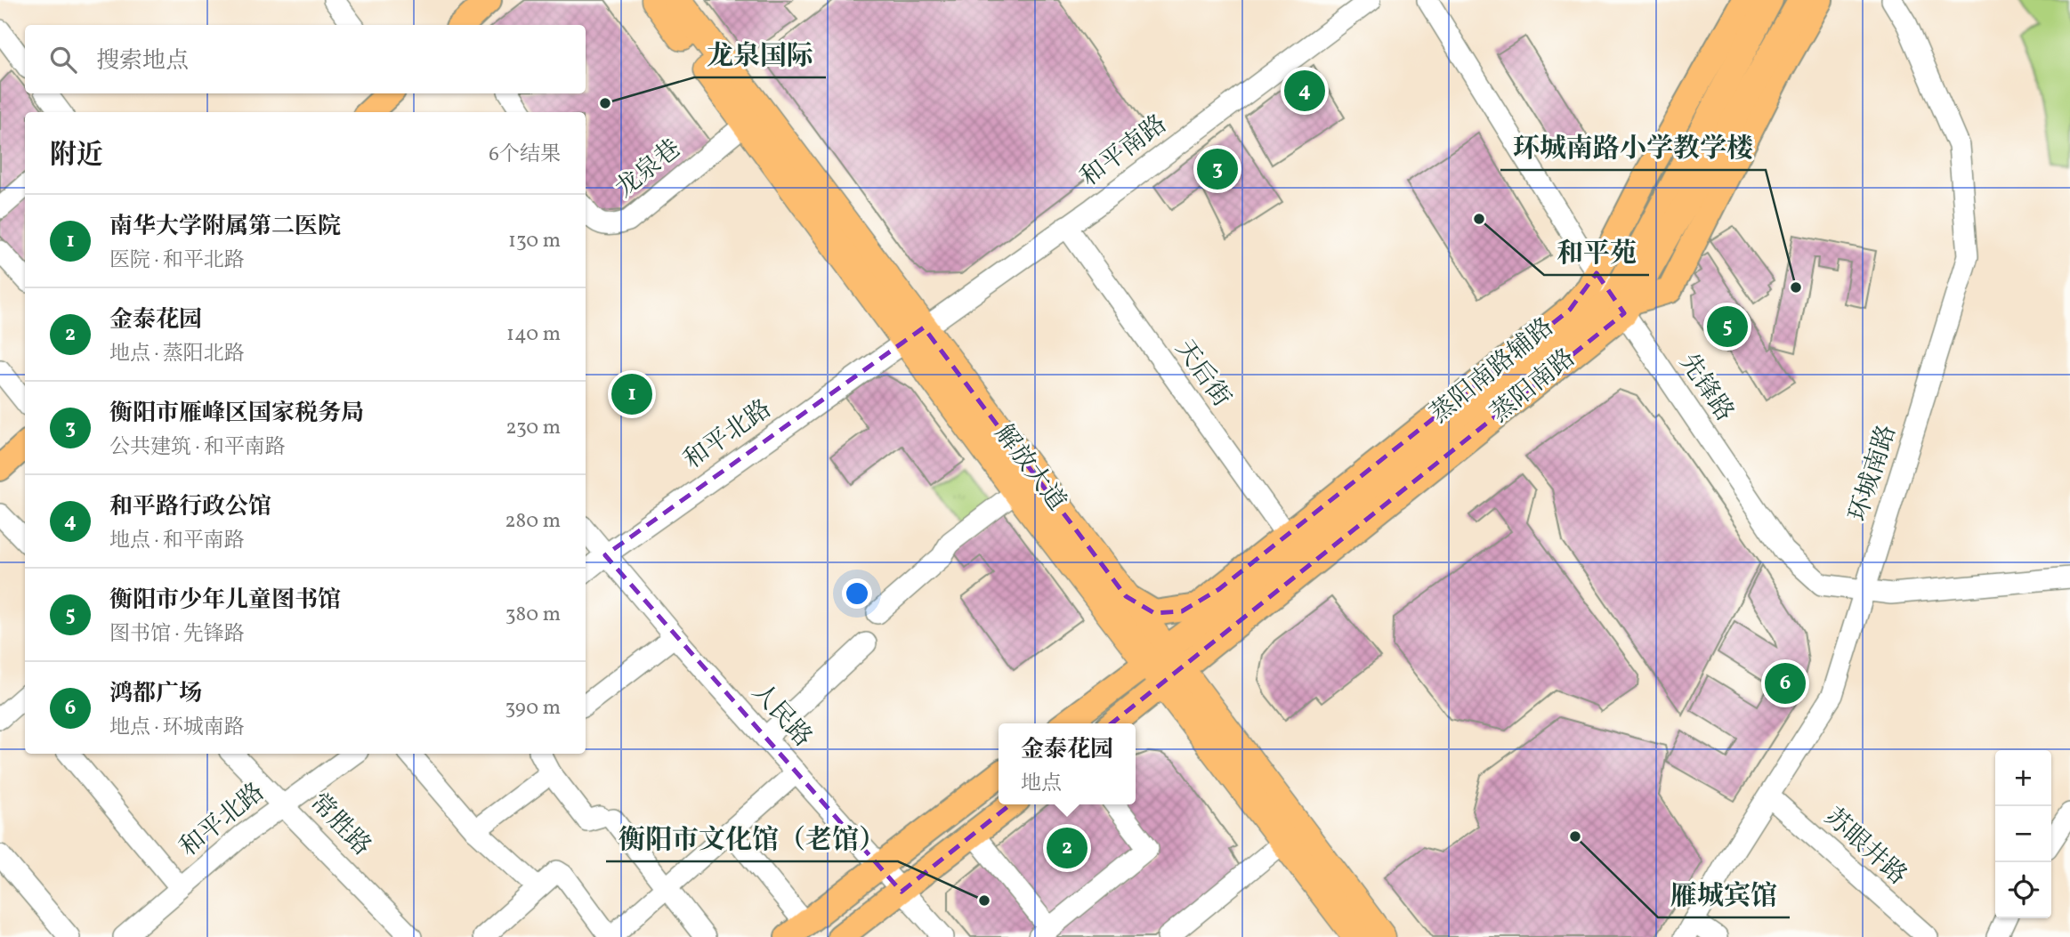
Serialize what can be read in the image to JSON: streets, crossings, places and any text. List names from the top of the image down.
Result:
{
  "streets": {
    "highway": ["解放大道"],
    "main road": ["蒸阳南路辅路", "蒸阳南路"],
    "street": [
      "和平南路",
      "龙泉巷",
      "天后街",
      "先锋路",
      "和平北路",
      "环城南路",
      "人民路",
      "常胜路",
      "苏眼井路"
    ]
  },
  "crossings": [
    ["和平南路", "天后街"],
    ["和平南路", "和平北路"],
    ["和平南路", "解放大道"],
    ["龙泉巷", "解放大道"],
    ["蒸阳南路辅路", "天后街"],
    ["蒸阳南路辅路", "蒸阳南路"],
    ["蒸阳南路辅路", "先锋路"],
    ["蒸阳南路辅路", "解放大道"],
    ["天后街", "蒸阳南路"],
    ["蒸阳南路", "先锋路"],
    ["蒸阳南路", "解放大道"],
    ["先锋路", "环城南路"],
    ["和平北路", "解放大道"],
    ["和平北路", "人民路"],
    ["和平北路", "常胜路"],
    ["环城南路", "苏眼井路"]
  ],
  "places": [
    "龙泉国际",
    "和平苑",
    "环城南路小学教学楼",
    "雁城宾馆",
    "衡阳市文化馆（老馆）"
  ],
  "page": {
    "search": "搜索地点",
    "pins": [
      "4",
      "3",
      "5",
      "1",
      "6",
      "2"
    ],
    "heading": ["附近", "6个结果"],
    "list": [
      {
        "mark": "1",
        "name": "南华大学附属第二医院",
        "note": "医院 · 和平北路",
        "value": "130 m"
      },
      {
        "mark": "2",
        "name": "金泰花园",
        "note": "地点 · 蒸阳北路",
        "value": "140 m"
      },
      {
        "mark": "3",
        "name": "衡阳市雁峰区国家税务局",
        "note": "公共建筑 · 和平南路",
        "value": "230 m"
      },
      {
        "mark": "4",
        "name": "和平路行政公馆",
        "note": "地点 · 和平南路",
        "value": "280 m"
      },
      {
        "mark": "5",
        "name": "衡阳市少年儿童图书馆",
        "note": "图书馆 · 先锋路",
        "value": "380 m"
      },
      {
        "mark": "6",
        "name": "鸿都广场",
        "note": "地点 · 环城南路",
        "value": "390 m"
      }
    ],
    "popup": ["金泰花园", "地点"],
    "map_buttons": ["+", "−"]
  }
}
